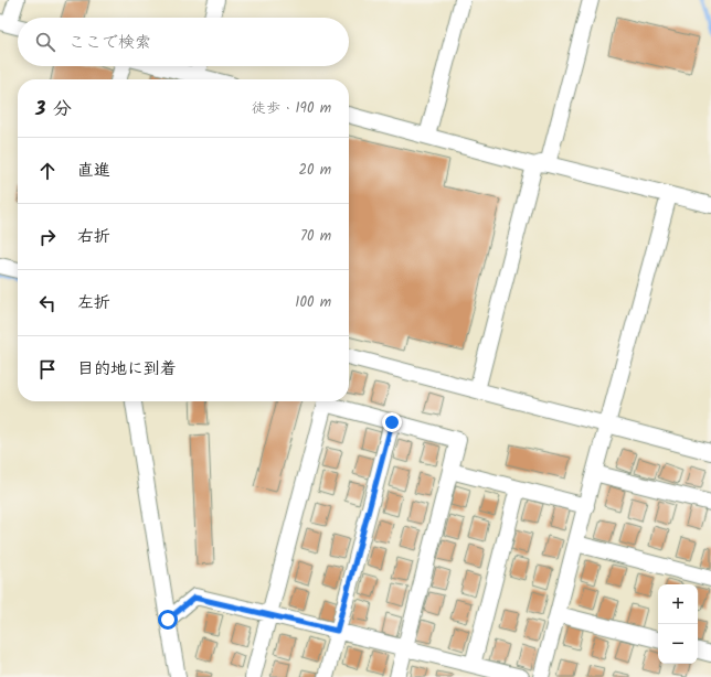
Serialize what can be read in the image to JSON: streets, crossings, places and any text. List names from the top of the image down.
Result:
{
  "page": {
    "search": "ここで検索",
    "heading": ["3 分", "徒歩 · 190 m"],
    "list": [
      ["直進", "20 m"],
      ["右折", "70 m"],
      ["左折", "100 m"],
      "目的地に到着"
    ],
    "map_buttons": ["+", "−"]
  }
}
